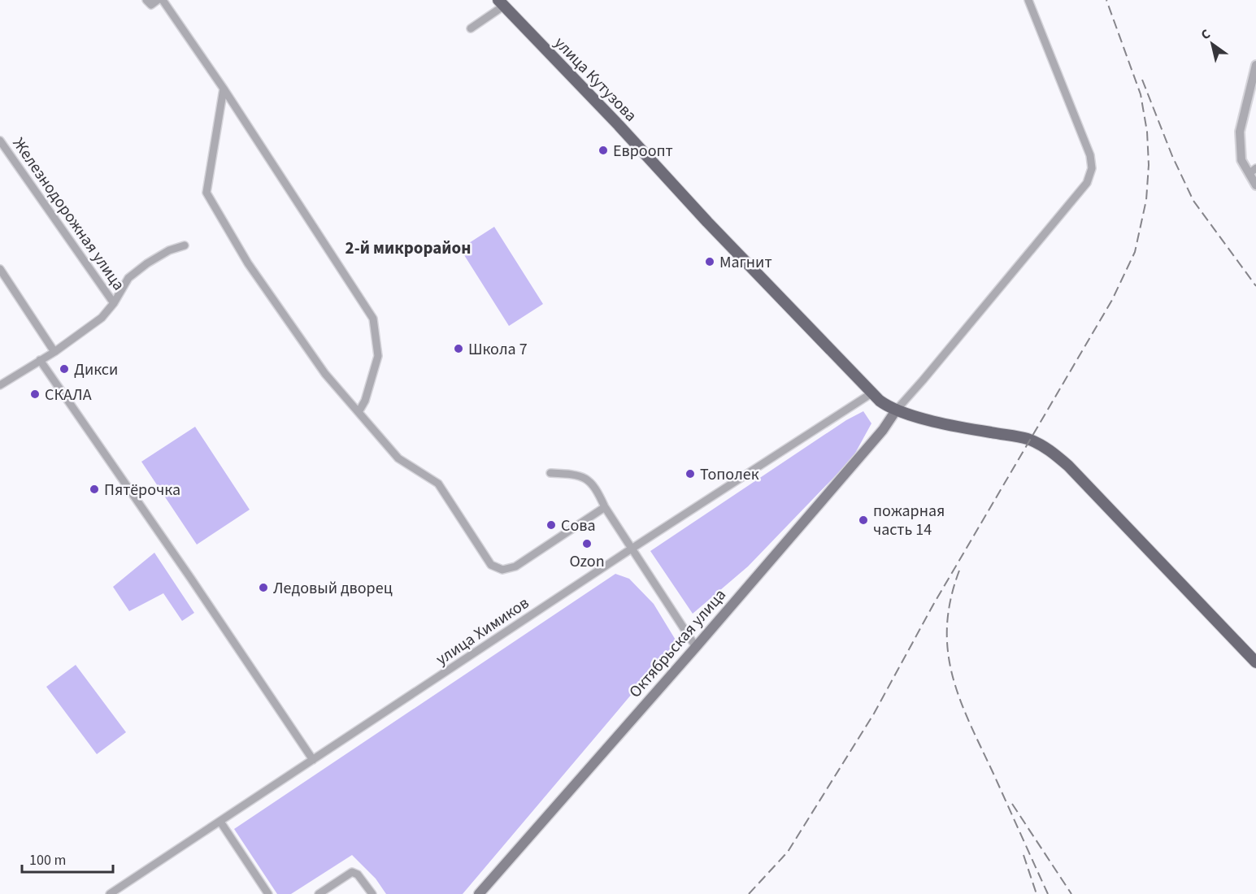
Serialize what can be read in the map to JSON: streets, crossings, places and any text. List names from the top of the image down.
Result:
{
  "streets": {
    "main road": ["улица Кутузова", "Октябрьская улица"],
    "street": ["Железнодорожная улица", "улица Химиков"]
  },
  "crossings": [
    ["улица Кутузова", "улица Химиков"],
    ["улица Кутузова", "Октябрьская улица"]
  ],
  "districts": ["2-й микрорайон"],
  "places": [
    "Евроопт",
    "Магнит",
    "Школа 7",
    "Дикси",
    "СКАЛА",
    "Тополек",
    "Пятёрочка",
    "пожарная часть 14",
    "Сова",
    "Ozon",
    "Ледовый дворец"
  ],
  "scale_bar": "100 m",
  "north": "top left"
}
